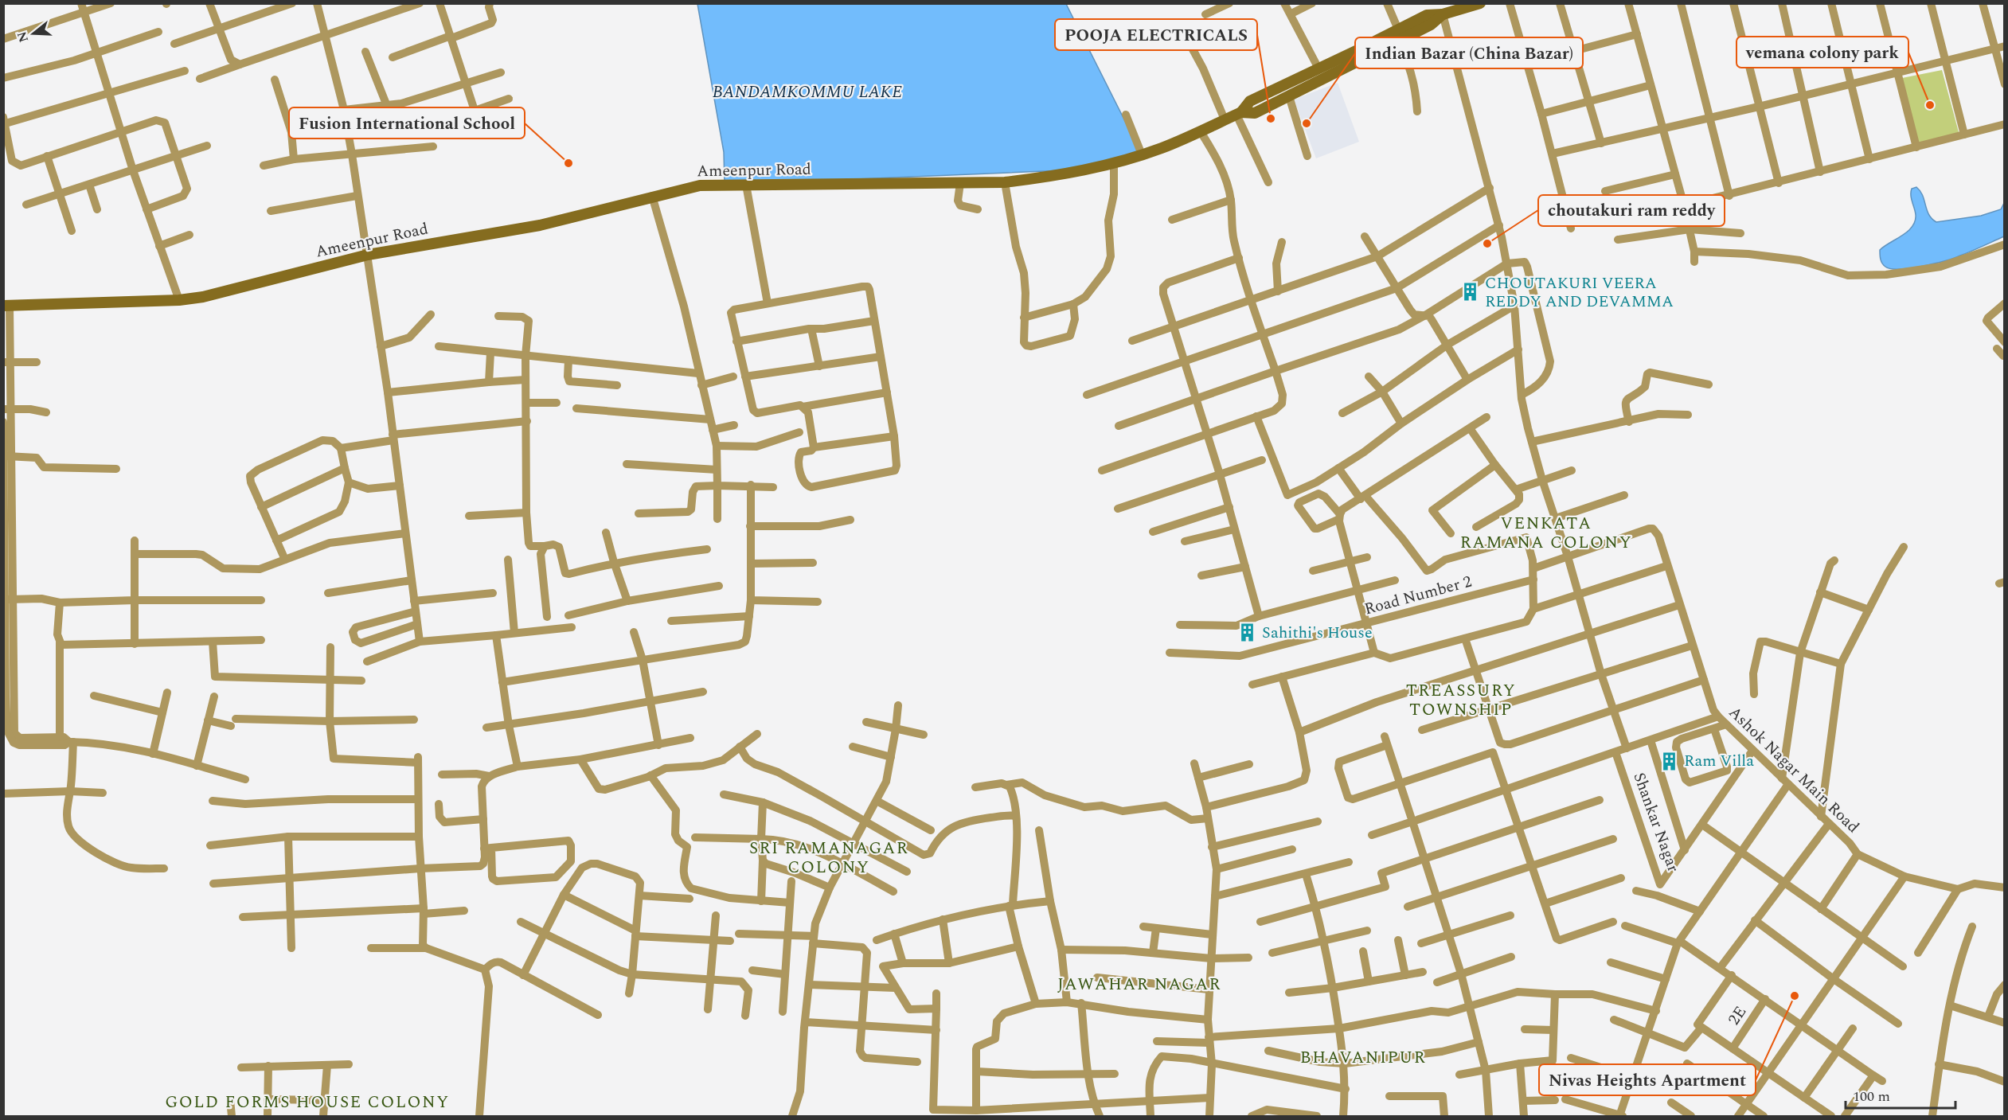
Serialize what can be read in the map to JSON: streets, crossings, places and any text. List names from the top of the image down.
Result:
{
  "streets": {
    "street": [
      "Ameenpur Road",
      "Road Number 2",
      "Ashok Nagar Main Road",
      "Shankar Nagar",
      "2E"
    ]
  },
  "crossings": [
    ["Ashok Nagar Main Road", "Shankar Nagar"]
  ],
  "districts": [
    "VENKATA RAMANA COLONY",
    "TREASSURY TOWNSHIP",
    "SRI RAMANAGAR COLONY",
    "JAWAHAR NAGAR",
    "BHAVANIPUR",
    "GOLD FORMS HOUSE COLONY"
  ],
  "water": ["BANDAMKOMMU LAKE"],
  "places": {
    "other": [
      "vemana colony park",
      "POOJA ELECTRICALS",
      "Indian Bazar (China Bazar)",
      "Fusion International School",
      "choutakuri ram reddy",
      "Nivas Heights Apartment"
    ],
    "building": ["CHOUTAKURI VEERA REDDY AND DEVAMMA", "Sahithi's House", "Ram Villa"]
  },
  "scale_bar": "100 m",
  "north": "left"
}
